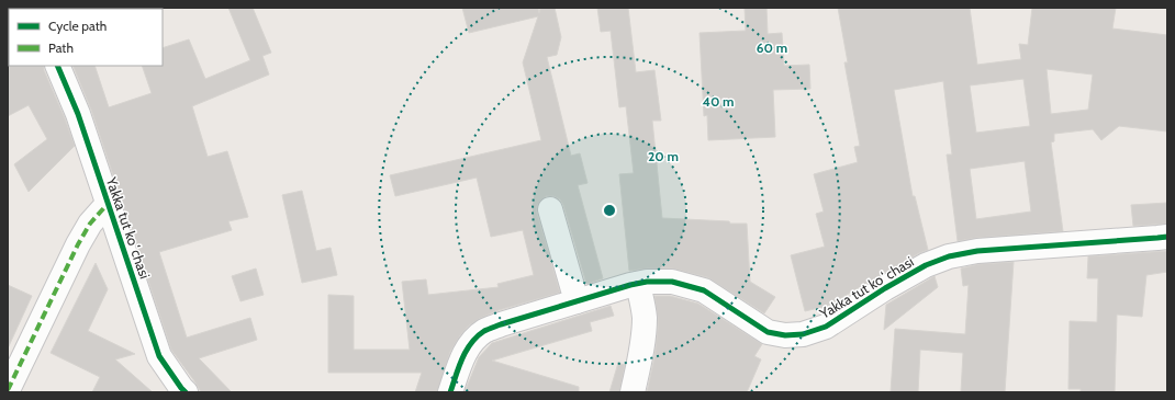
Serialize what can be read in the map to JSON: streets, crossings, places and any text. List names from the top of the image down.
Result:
{
  "streets": {
    "street": ["Yakka tut koʻchasi"]
  },
  "legend": ["Cycle path", "Path"],
  "rings": ["60 m", "40 m", "20 m"]
}
